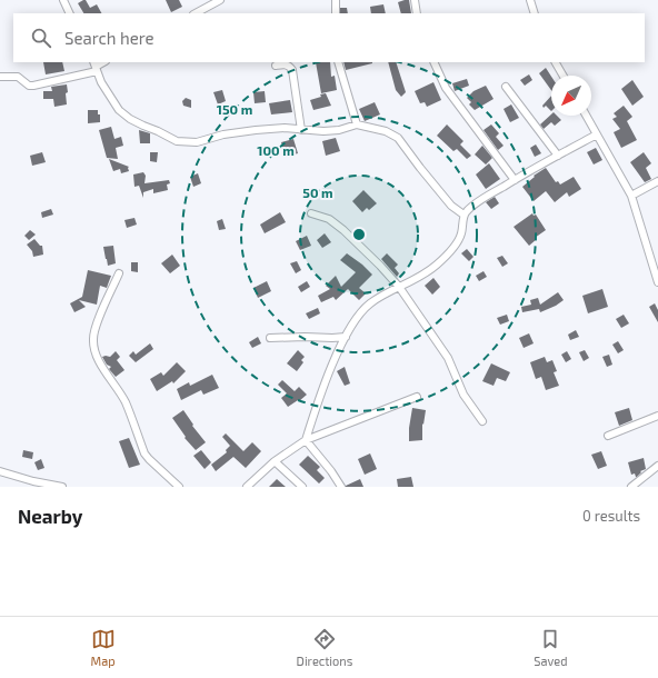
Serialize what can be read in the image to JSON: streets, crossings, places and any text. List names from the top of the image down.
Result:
{
  "north": "bottom left",
  "page": {
    "search": "Search here",
    "heading": ["Nearby", "0 results"],
    "nav": ["Map", "Directions", "Saved"]
  },
  "rings": ["150 m", "100 m", "50 m"]
}
